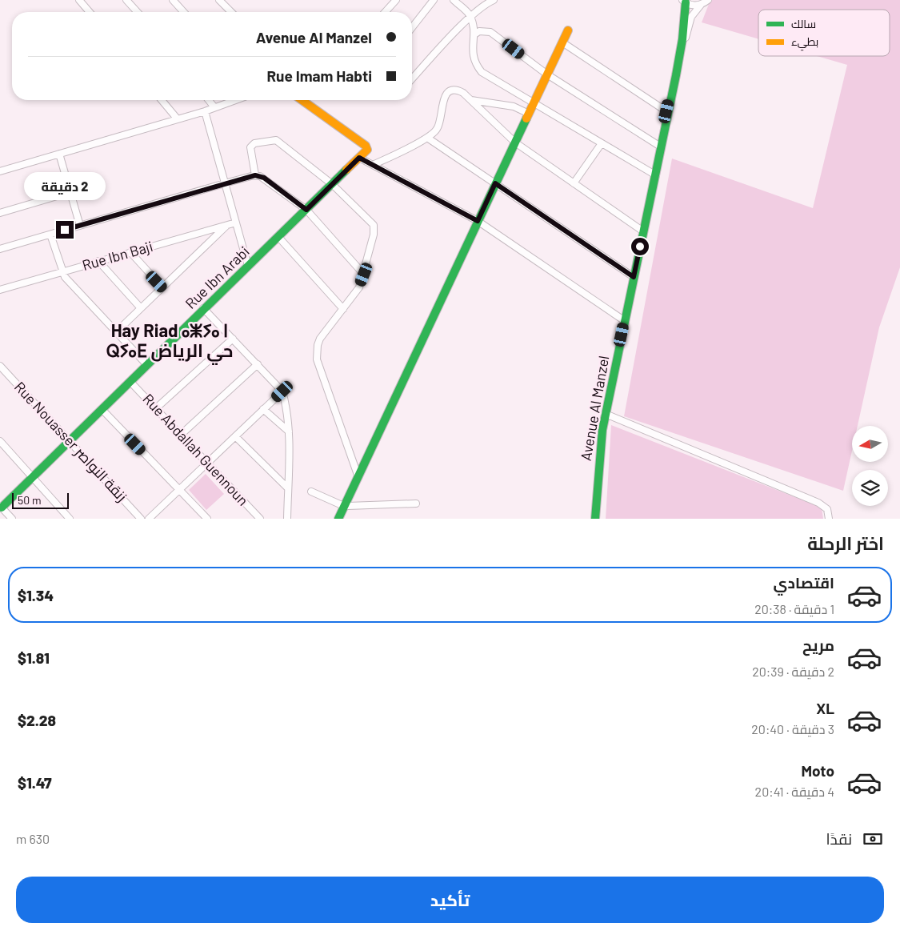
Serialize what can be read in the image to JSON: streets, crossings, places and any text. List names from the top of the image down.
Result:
{
  "streets": {
    "street": [
      "Rue Ibn Baji",
      "Rue Ibn Arabi",
      "Avenue Al Manzel",
      "Rue Nouasser زنقة النواصر",
      "Rue Abdallah Guennoun"
    ]
  },
  "crossings": [
    ["Rue Ibn Arabi", "Rue Nouasser زنقة النواصر"],
    ["Rue Ibn Arabi", "Rue Abdallah Guennoun"]
  ],
  "districts": ["Hay Riad ⴰⵥⵢⴰ ⵏ ⵕⵢⴰⴹ حي الرياض"],
  "legend": ["سالك", "بطيء"],
  "scale_bar": "50 m",
  "north": "left",
  "page": {
    "banner": ["Avenue Al Manzel", "Rue Imam Habti"],
    "bubble": "2 دقيقة",
    "scale": "50 m",
    "heading": "اختر الرحلة",
    "list": [
      {
        "name": "اقتصادي",
        "note": "1 دقيقة · 20:38",
        "value": "$1.34"
      },
      {
        "name": "مريح",
        "note": "2 دقيقة · 20:39",
        "value": "$1.81"
      },
      {
        "name": "XL",
        "note": "3 دقيقة · 20:40",
        "value": "$2.28"
      },
      {
        "name": "Moto",
        "note": "4 دقيقة · 20:41",
        "value": "$1.47"
      }
    ],
    "pay": ["نقدًا", "630 m"],
    "buttons": "تأكيد"
  }
}
